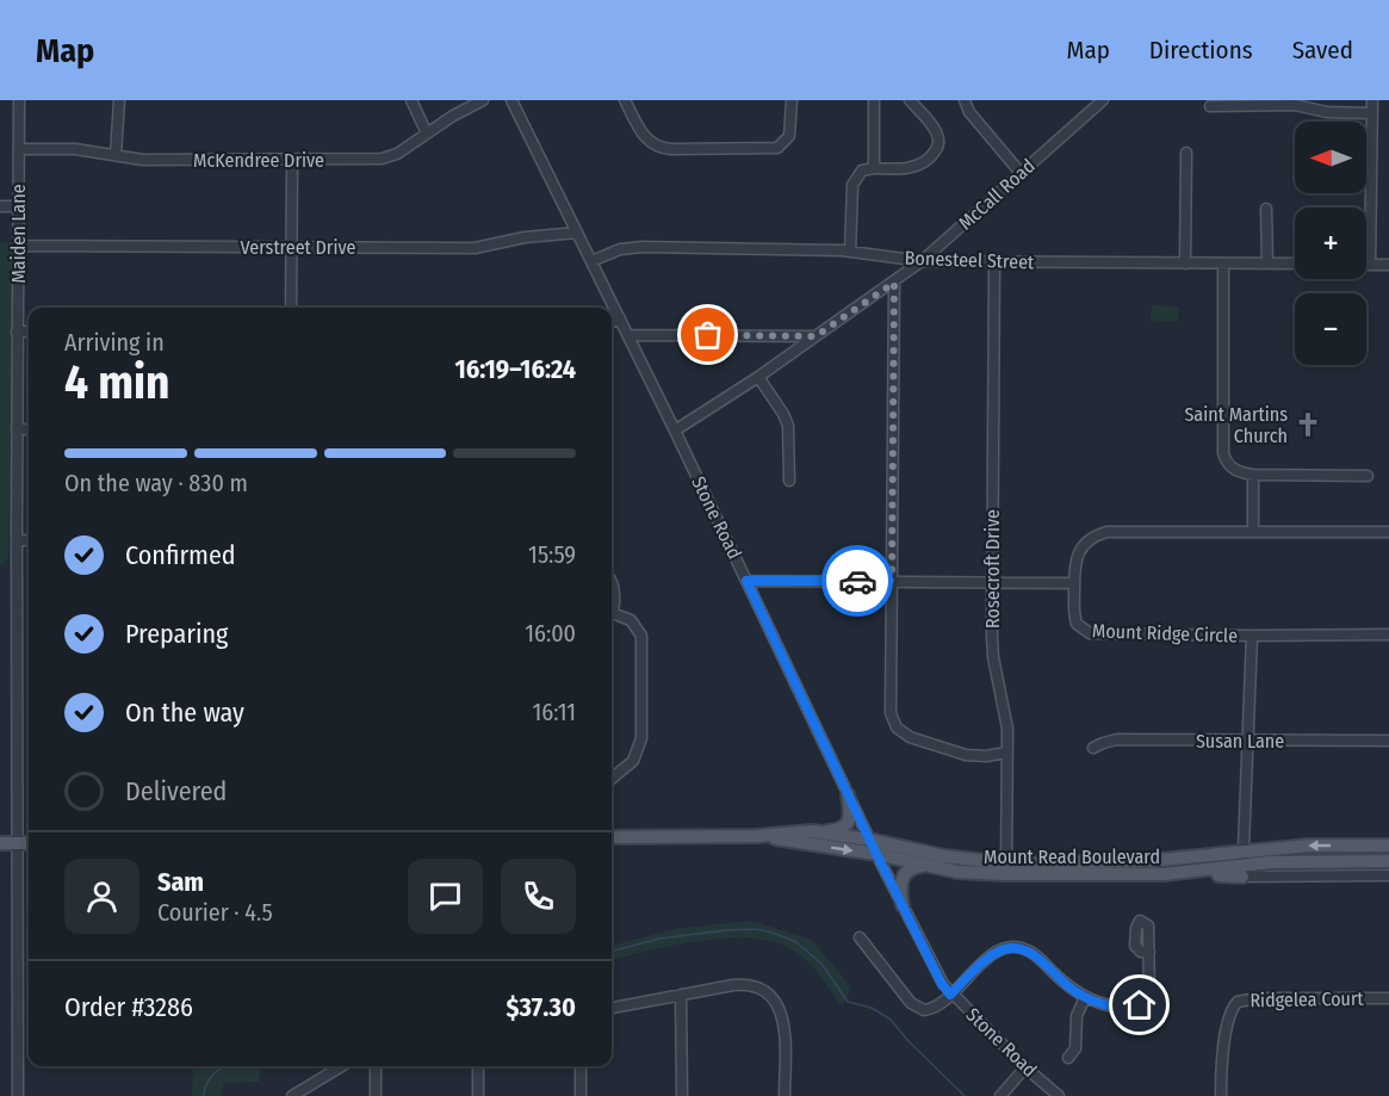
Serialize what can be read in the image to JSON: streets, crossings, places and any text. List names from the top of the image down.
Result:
{
  "streets": {
    "main road": ["Mount Read Boulevard"],
    "street": [
      "McKendree Drive",
      "McCall Road",
      "Maiden Lane",
      "Verstreet Drive",
      "Bonesteel Street",
      "Stone Road",
      "Rosecroft Drive",
      "Mount Ridge Circle",
      "Susan Lane",
      "Ridgelea Court"
    ]
  },
  "crossings": [
    ["McKendree Drive", "Maiden Lane"],
    ["McCall Road", "Bonesteel Street"],
    ["McCall Road", "Stone Road"],
    ["Maiden Lane", "Verstreet Drive"],
    ["Verstreet Drive", "Stone Road"],
    ["Bonesteel Street", "Stone Road"],
    ["Bonesteel Street", "Rosecroft Drive"],
    ["Stone Road", "Mount Read Boulevard"],
    ["Rosecroft Drive", "Mount Read Boulevard"]
  ],
  "places": {
    "church": ["Saint Martins Church"]
  },
  "north": "left",
  "page": {
    "header": "Map",
    "nav": ["Map", "Directions", "Saved"],
    "map_buttons": ["+", "−"],
    "heading": ["4 min", "Arriving in", "16:19–16:24"],
    "panel": [
      "Sam",
      "Courier · 4.5",
      "Order #3286",
      "$37.30"
    ],
    "bar": "On the way · 830 m",
    "list": [
      ["Confirmed", "15:59"],
      ["Preparing", "16:00"],
      ["On the way", "16:11"],
      "Delivered"
    ]
  }
}
